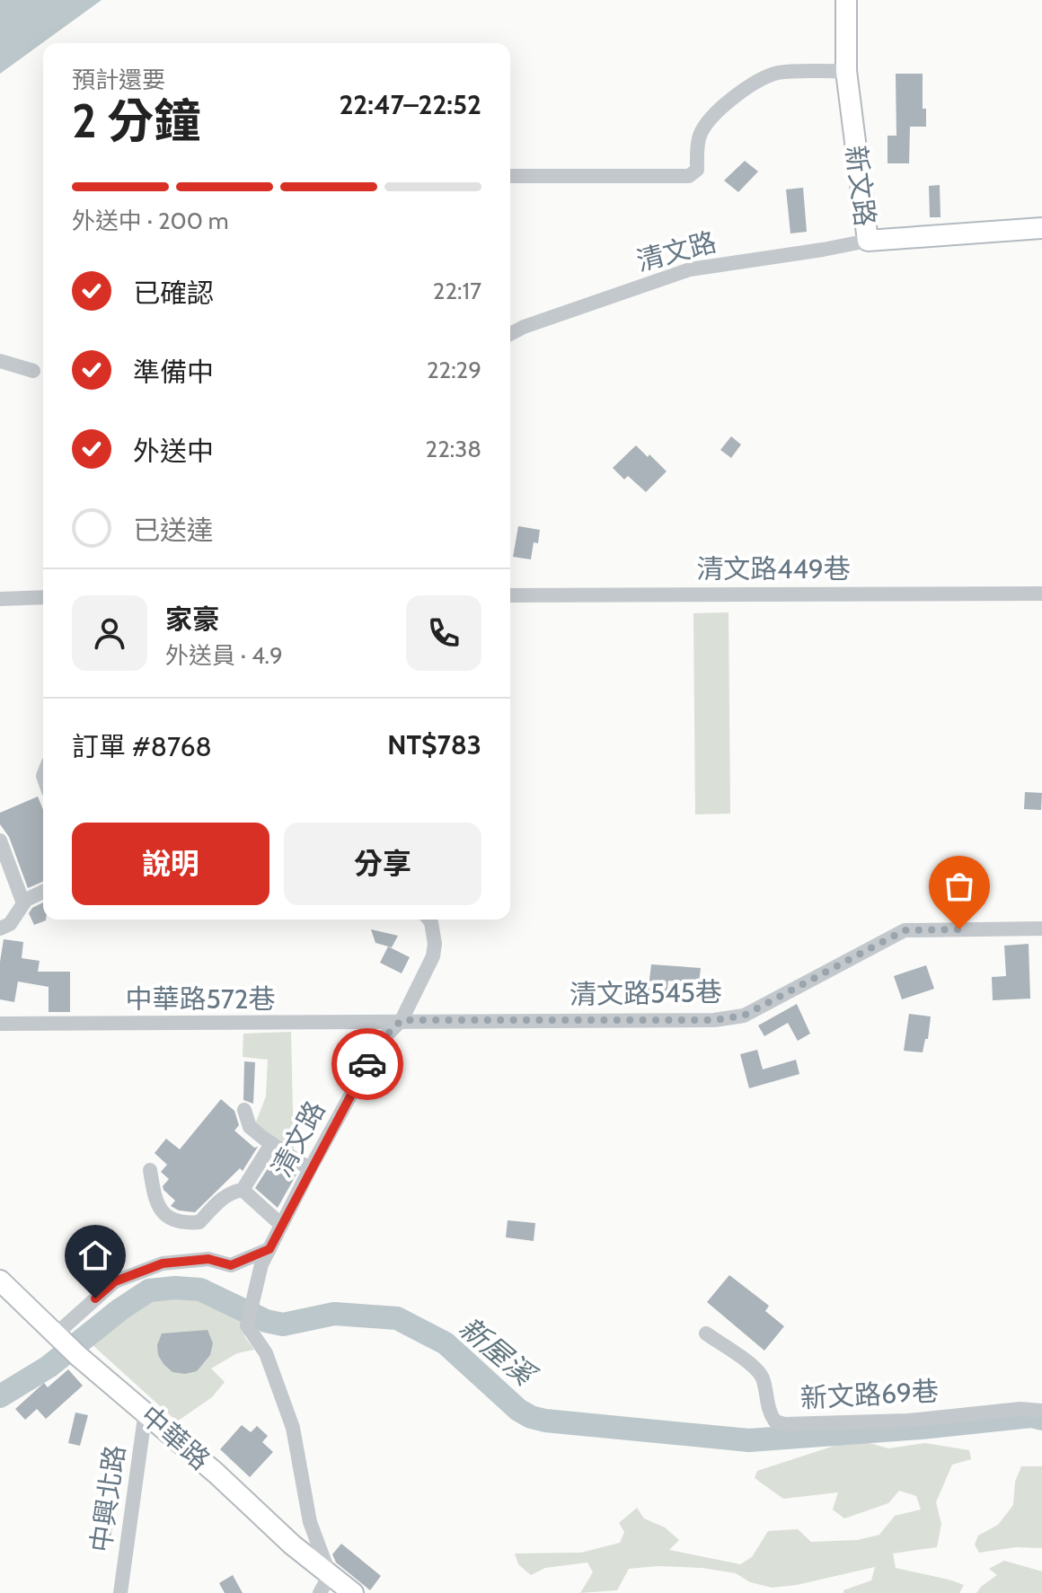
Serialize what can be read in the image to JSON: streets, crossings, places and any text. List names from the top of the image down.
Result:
{
  "streets": {
    "main road": ["新文路", "中華路"],
    "street": [
      "清文路",
      "清文路449巷",
      "清文路545巷",
      "中華路572巷",
      "新文路69巷",
      "中興北路"
    ]
  },
  "crossings": [
    ["新文路", "清文路"],
    ["清文路", "清文路545巷"],
    ["清文路", "中華路572巷"],
    ["清文路", "中華路"],
    ["清文路545巷", "中華路572巷"],
    ["中華路", "中興北路"]
  ],
  "water": ["新屋溪"],
  "page": {
    "heading": ["2 分鐘", "預計還要", "22:47–22:52"],
    "panel": [
      "家豪",
      "外送員 · 4.9",
      "訂單 #8768",
      "NT$783"
    ],
    "bar": "外送中 · 200 m",
    "list": [
      ["已確認", "22:17"],
      ["準備中", "22:29"],
      ["外送中", "22:38"],
      "已送達"
    ],
    "buttons": ["說明", "分享"]
  }
}
